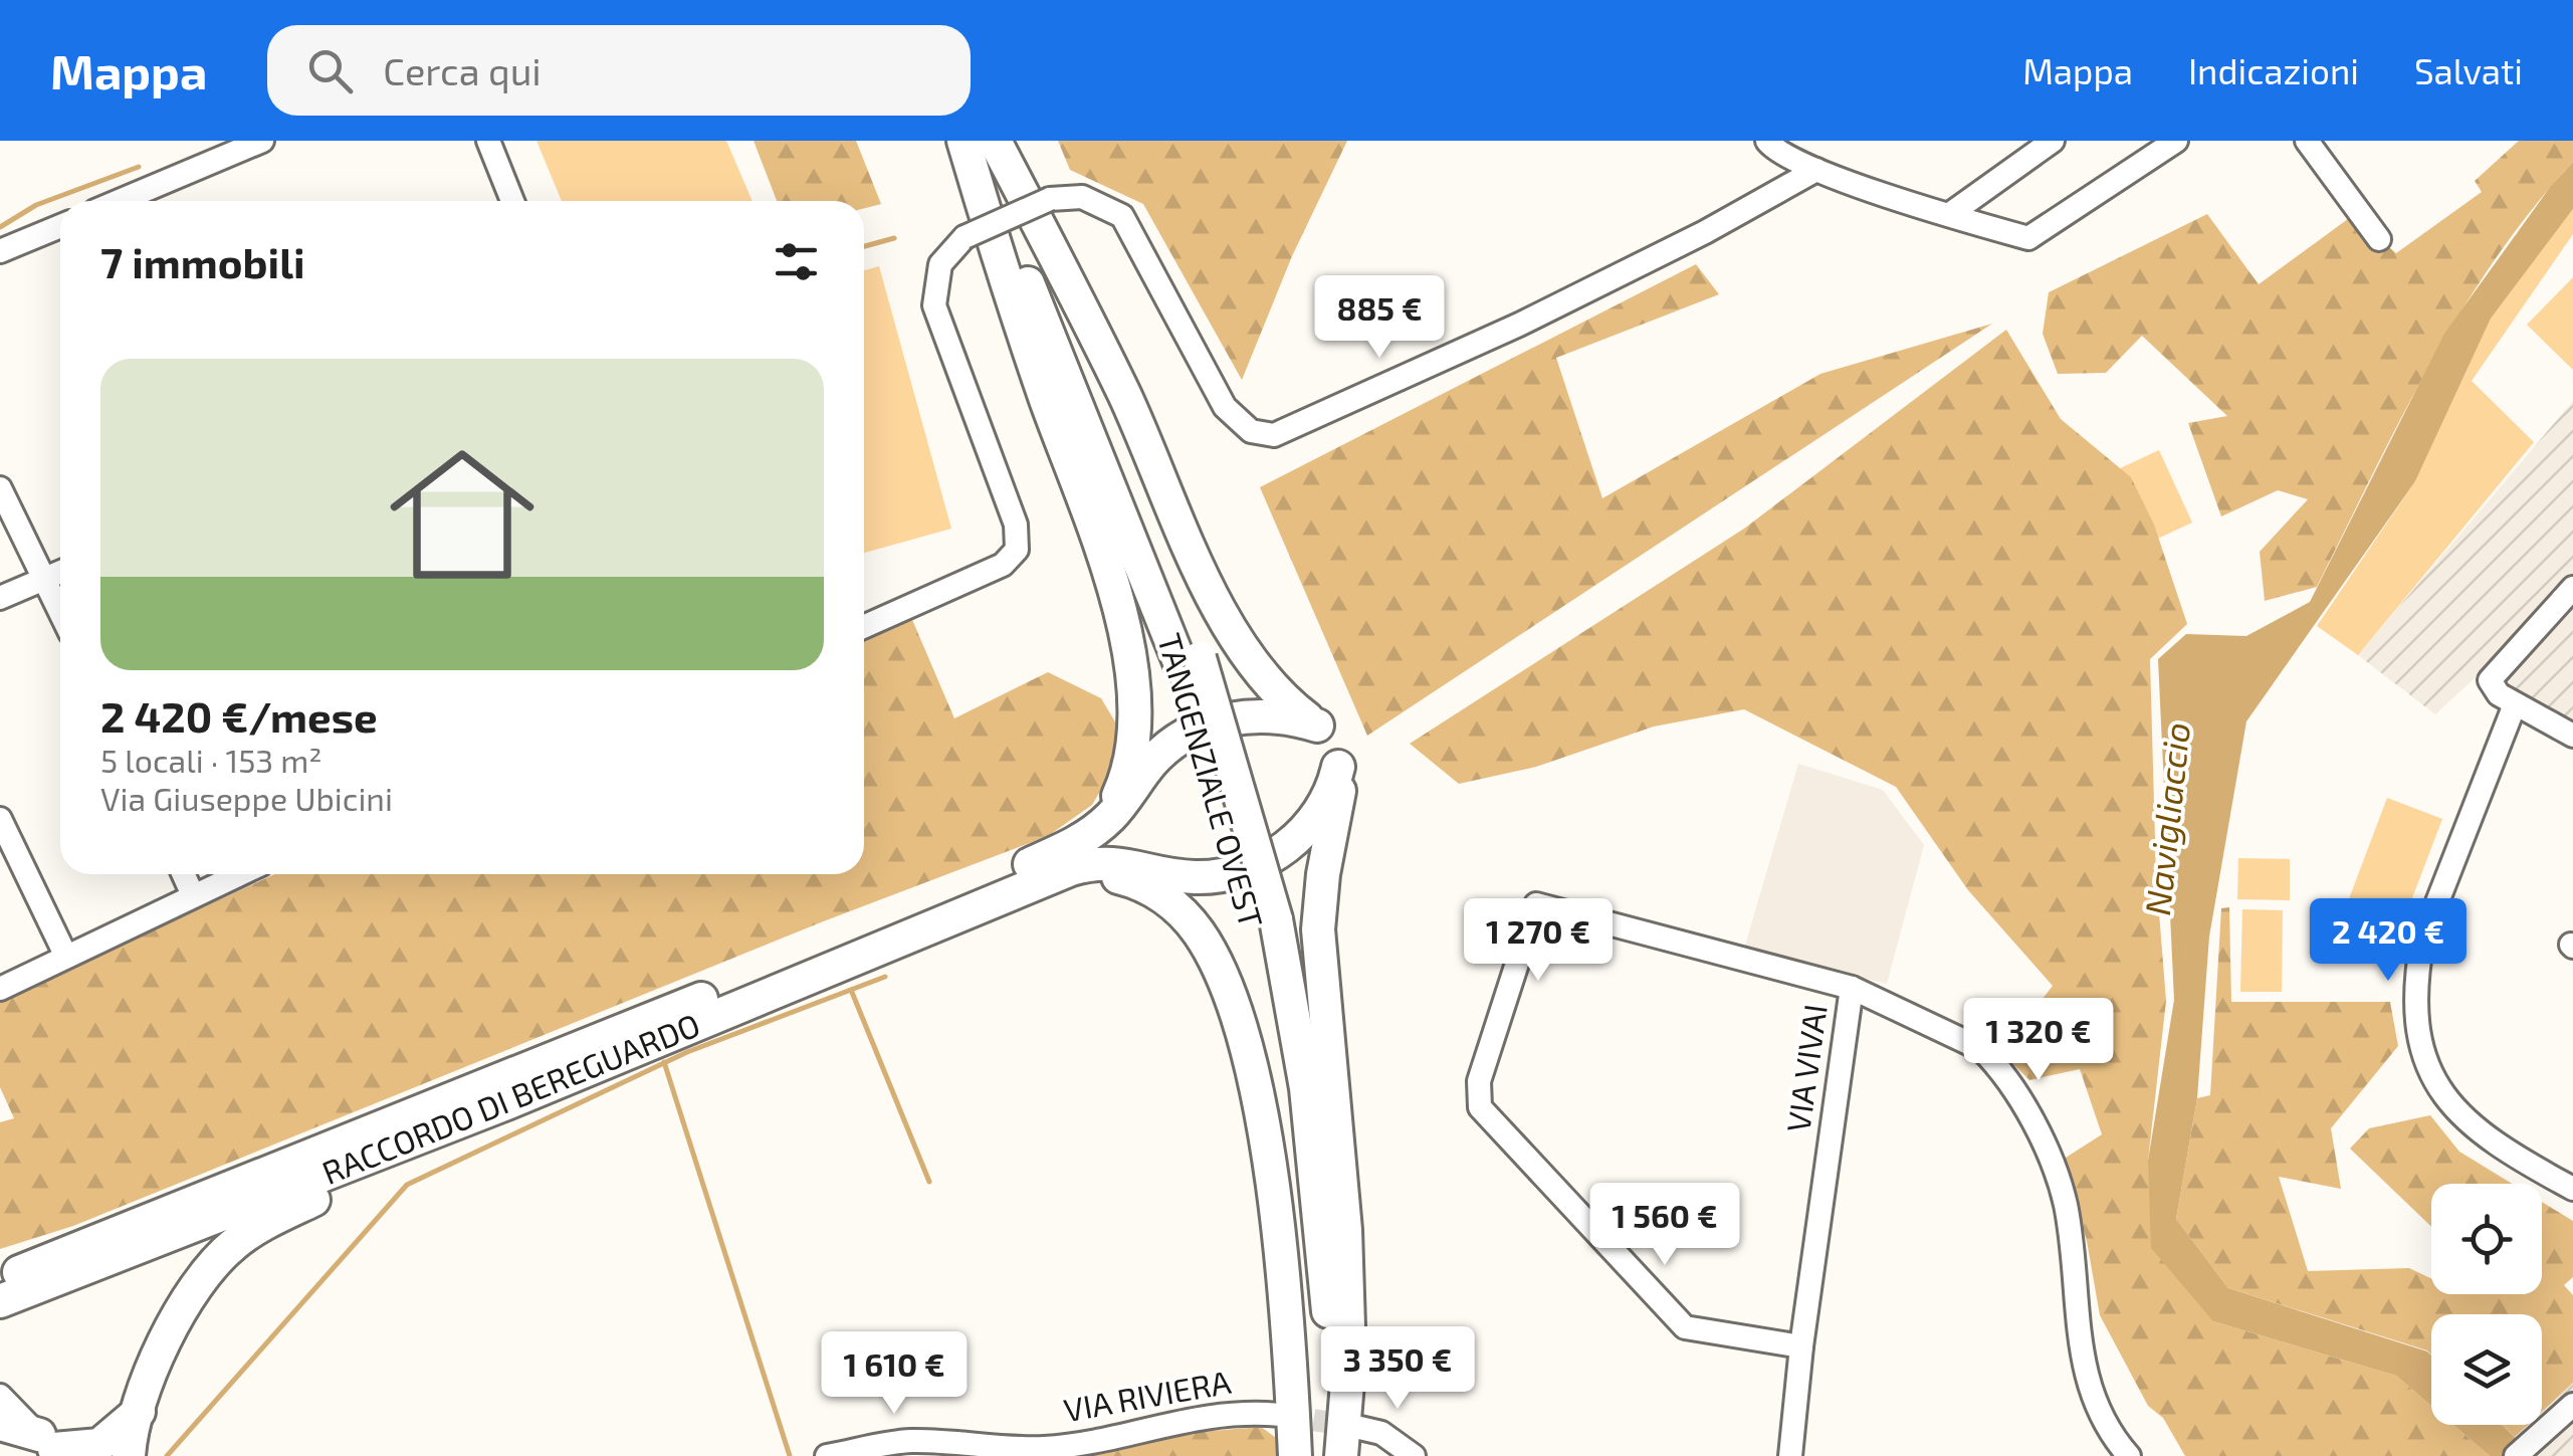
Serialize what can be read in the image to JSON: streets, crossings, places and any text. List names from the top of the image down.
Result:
{
  "streets": {
    "highway": ["TANGENZIALE OVEST", "RACCORDO DI BEREGUARDO"],
    "street": ["VIA VIVAI", "VIA RIVIERA"]
  },
  "water": ["Navigliaccio"],
  "page": {
    "header": "Mappa",
    "search": "Cerca qui",
    "nav": ["Mappa", "Indicazioni", "Salvati"],
    "heading": "7 immobili",
    "price": [
      "885 €",
      "1 270 €",
      "2 420 €",
      "1 320 €",
      "1 560 €",
      "3 350 €",
      "1 610 €"
    ],
    "list": [
      {
        "name": "2 420 €/mese",
        "note": "5 locali · 153 m² · Via Giuseppe Ubicini"
      }
    ]
  }
}
